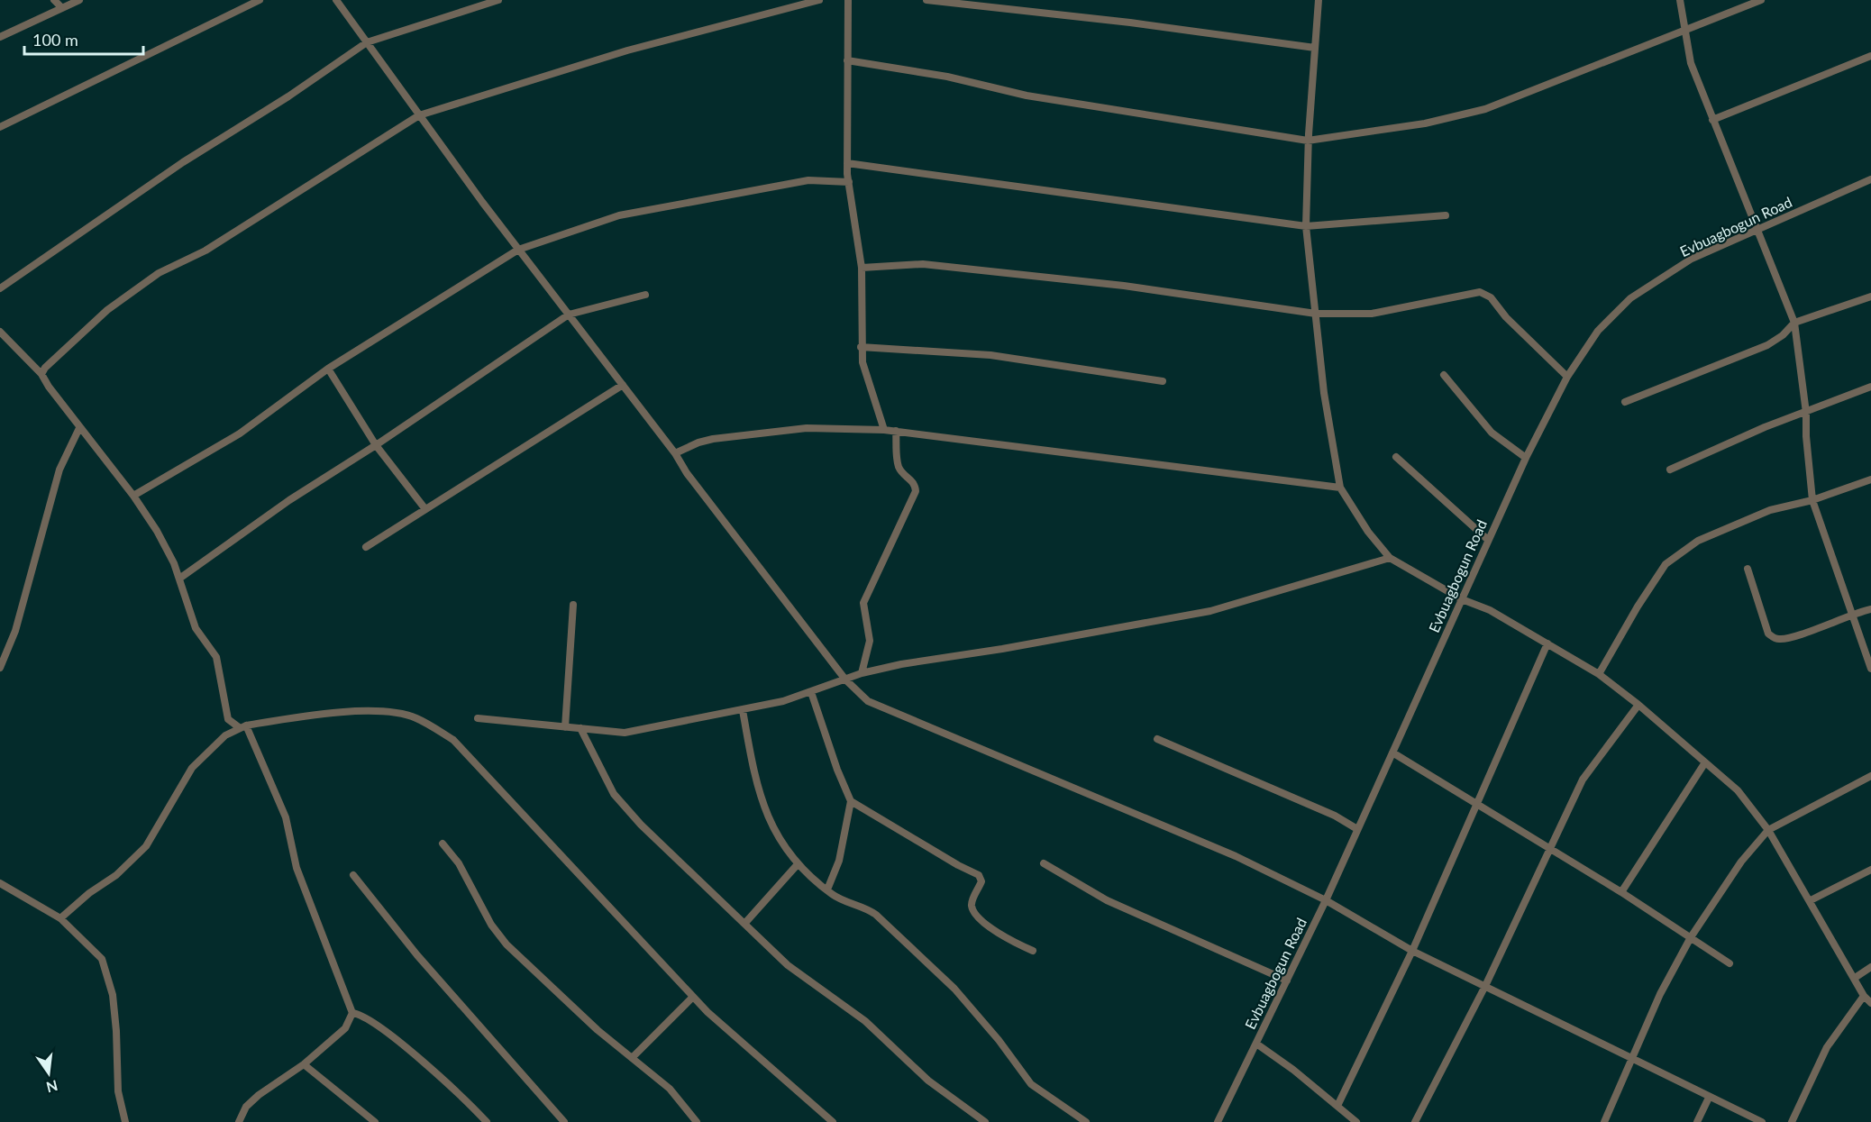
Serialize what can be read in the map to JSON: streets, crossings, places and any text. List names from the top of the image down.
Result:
{
  "streets": {
    "street": ["Evbuagbogun Road"]
  },
  "scale_bar": "100 m",
  "north": "bottom"
}
